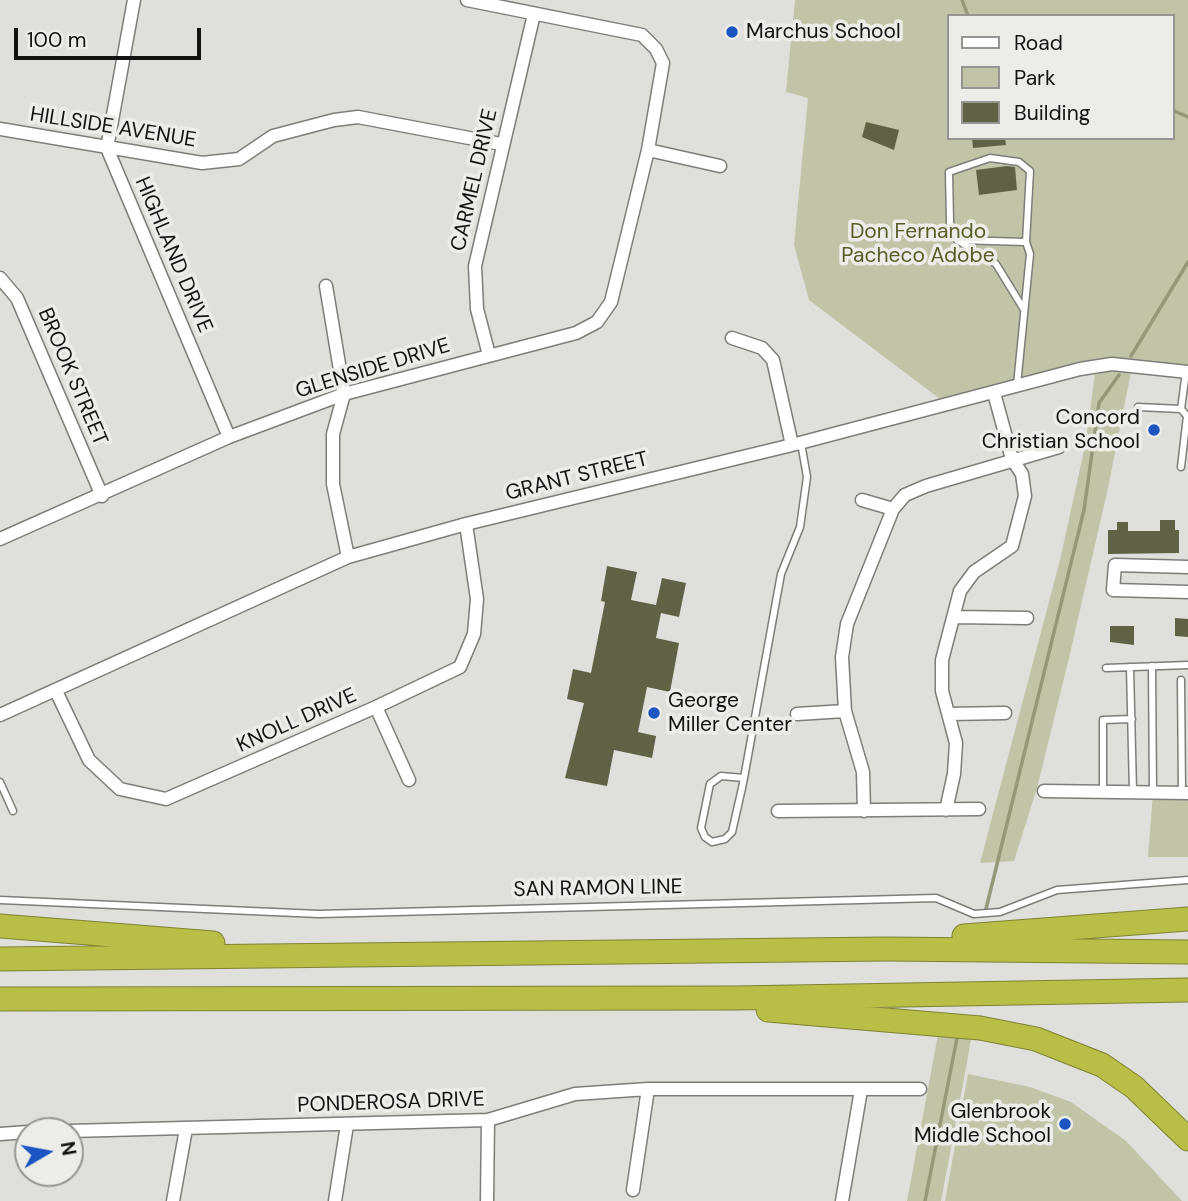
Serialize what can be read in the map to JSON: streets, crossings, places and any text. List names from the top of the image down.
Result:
{
  "streets": {
    "street": [
      "HILLSIDE AVENUE",
      "CARMEL DRIVE",
      "HIGHLAND DRIVE",
      "GLENSIDE DRIVE",
      "BROOK STREET",
      "GRANT STREET",
      "KNOLL DRIVE",
      "PONDEROSA DRIVE"
    ],
    "lane": ["SAN RAMON LINE"]
  },
  "crossings": [
    ["HILLSIDE AVENUE", "CARMEL DRIVE"],
    ["HILLSIDE AVENUE", "HIGHLAND DRIVE"],
    ["CARMEL DRIVE", "GLENSIDE DRIVE"],
    ["HIGHLAND DRIVE", "GLENSIDE DRIVE"],
    ["GLENSIDE DRIVE", "BROOK STREET"],
    ["GRANT STREET", "KNOLL DRIVE"]
  ],
  "parks": ["Don Fernando Pacheco Adobe"],
  "places": [
    "Marchus School",
    "Concord Christian School",
    "George Miller Center",
    "Glenbrook Middle School"
  ],
  "legend": ["Road", "Park", "Building"],
  "scale_bar": "100 m",
  "north": "right"
}
